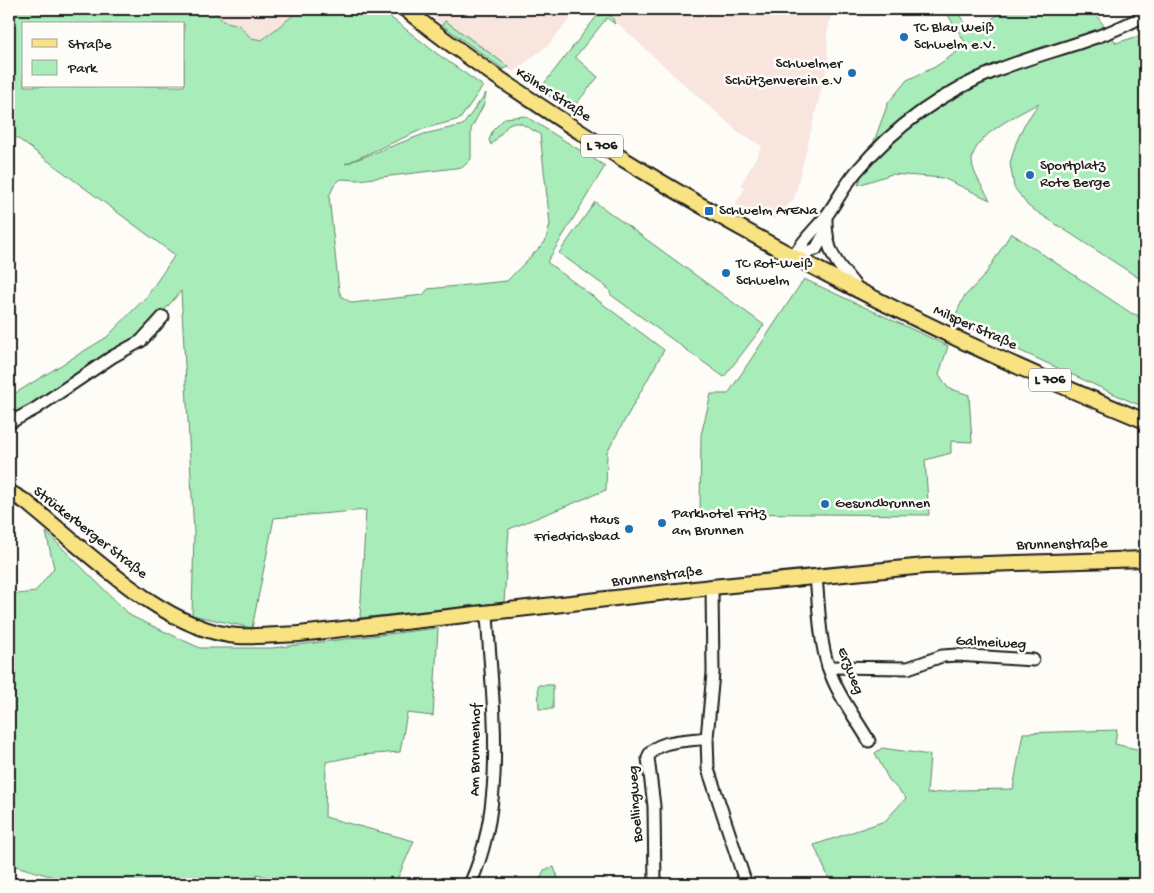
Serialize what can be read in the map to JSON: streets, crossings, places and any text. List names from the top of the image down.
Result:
{
  "streets": {
    "main road": [
      "Kölner Straße",
      "L 706",
      "Milsper Straße",
      "Strückerberger Straße",
      "Brunnenstraße"
    ],
    "street": [
      "Galmeiweg",
      "Erzweg",
      "Am Brunnenhof",
      "Boellingweg"
    ]
  },
  "crossings": [
    ["Kölner Straße", "Milsper Straße"],
    ["Strückerberger Straße", "Brunnenstraße"],
    ["Brunnenstraße", "Erzweg"],
    ["Brunnenstraße", "Am Brunnenhof"],
    ["Galmeiweg", "Erzweg"]
  ],
  "places": {
    "other": [
      "TC Blau Weiß Schwelm e.V.",
      "Schwelmer Schützenverein e.V",
      "Sportplatz Rote Berge",
      "TC Rot-Weiß Schwelm",
      "Gesundbrunnen",
      "Parkhotel Fritz am Brunnen",
      "Haus Friedrichsbad"
    ],
    "transit": ["Schwelm ArENa"]
  },
  "legend": ["Straße", "Park"]
}
